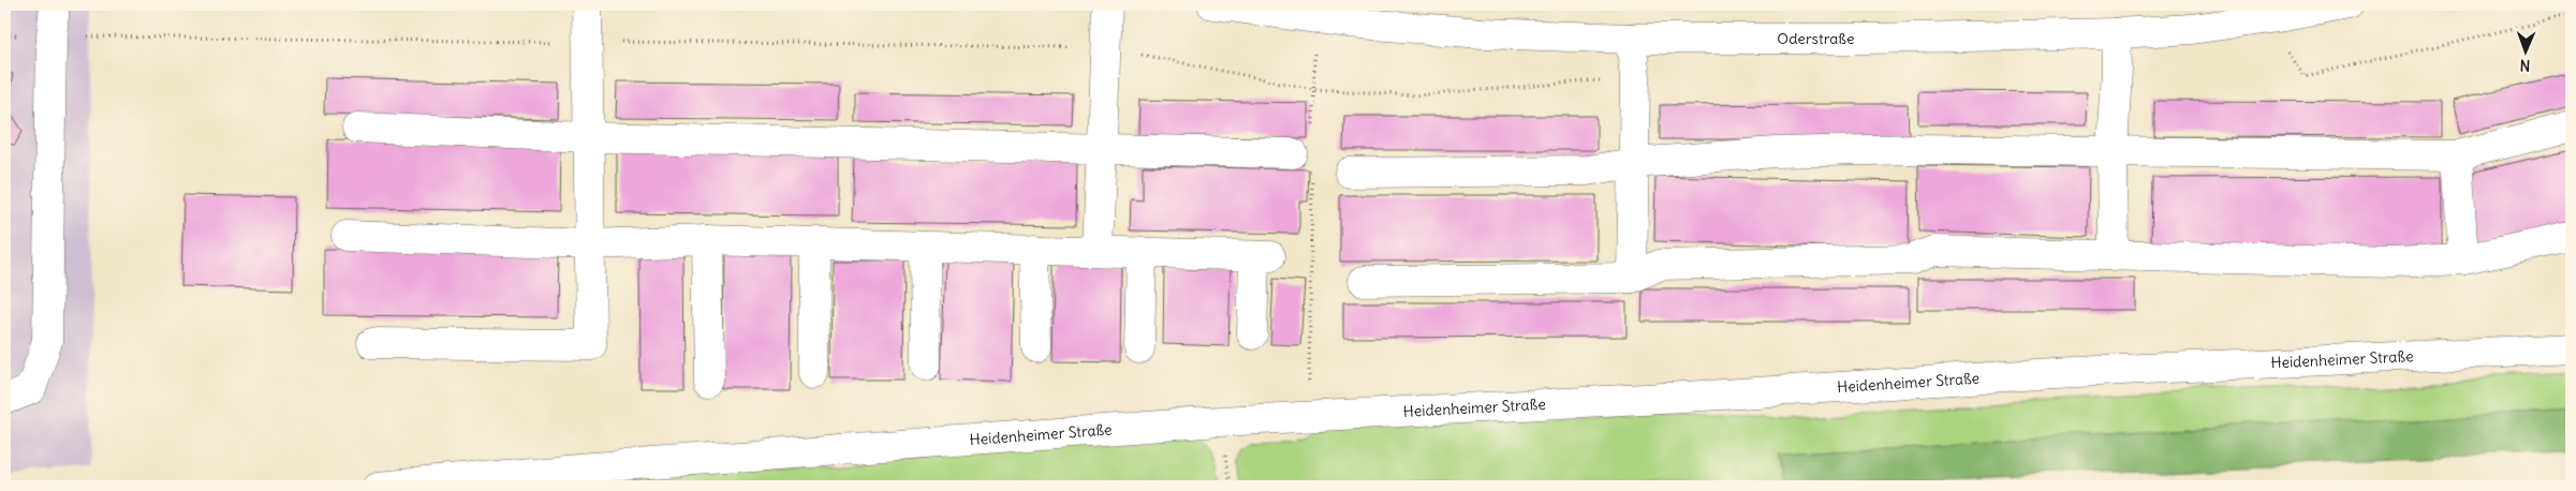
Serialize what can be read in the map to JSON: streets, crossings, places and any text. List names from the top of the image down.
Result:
{
  "streets": {
    "street": ["Oderstraße", "Heidenheimer Straße"]
  },
  "north": "bottom"
}
